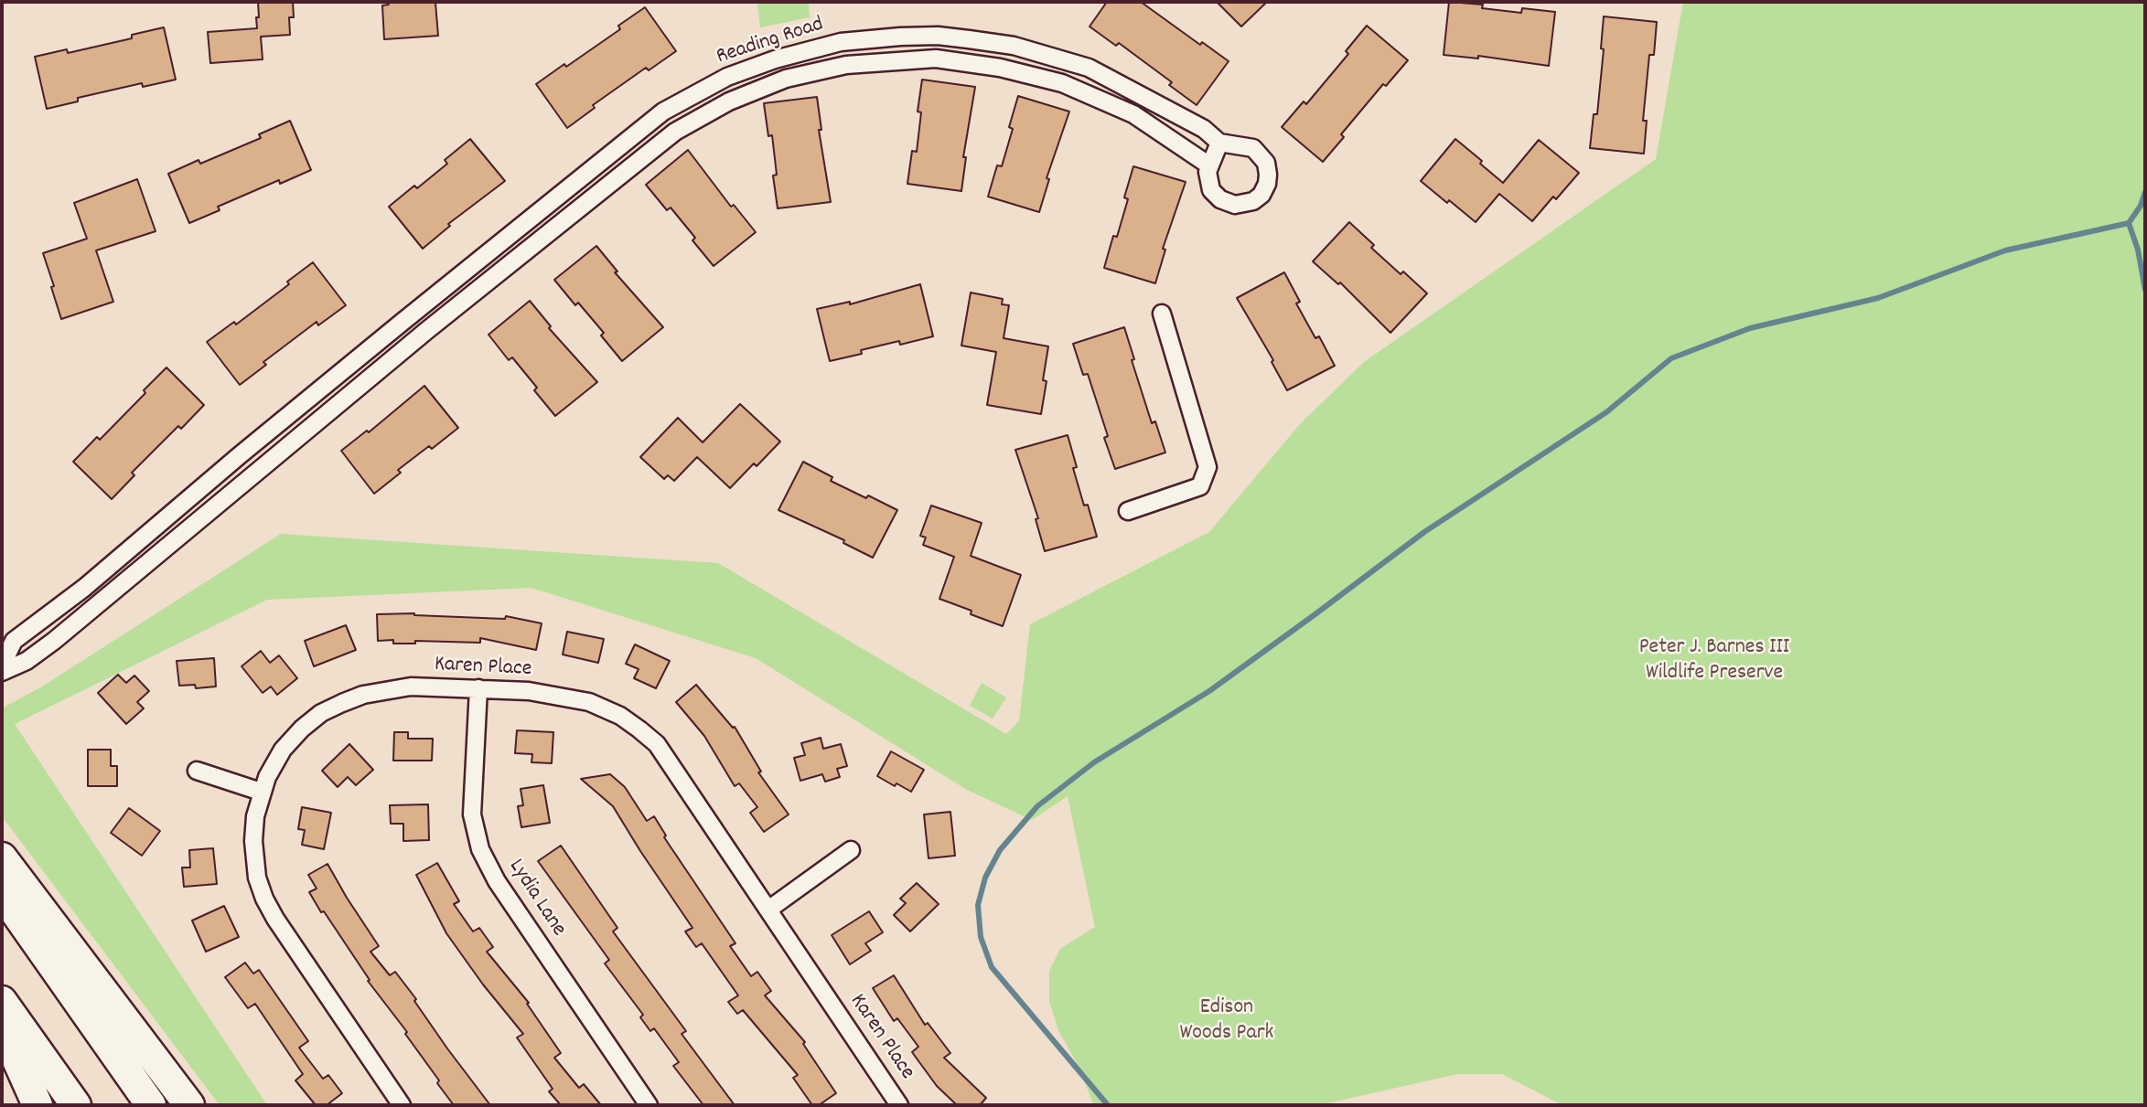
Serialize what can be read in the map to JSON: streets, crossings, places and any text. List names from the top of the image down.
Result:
{
  "streets": {
    "street": ["Reading Road", "Karen Place", "Lydia Lane"]
  },
  "crossings": [
    ["Karen Place", "Lydia Lane"]
  ],
  "parks": ["Peter J. Barnes III Wildlife Preserve", "Edison Woods Park"]
}
